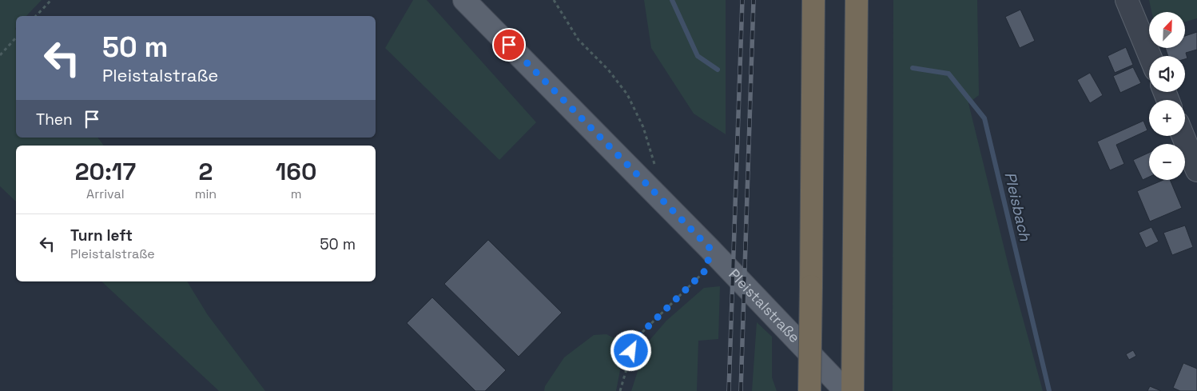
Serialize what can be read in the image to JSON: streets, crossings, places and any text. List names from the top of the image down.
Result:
{
  "streets": {
    "main road": ["Pleistalstraße"]
  },
  "water": ["Pleisbach"],
  "north": "top right",
  "page": {
    "map_buttons": ["+", "−"],
    "turn": ["50 m", "Pleistalstraße"],
    "then": "Then",
    "eta": [
      "20:17",
      "Arrival",
      "2",
      "min",
      "160",
      "m"
    ],
    "list": [
      {
        "name": "Turn left",
        "note": "Pleistalstraße",
        "value": "50 m"
      }
    ]
  }
}
